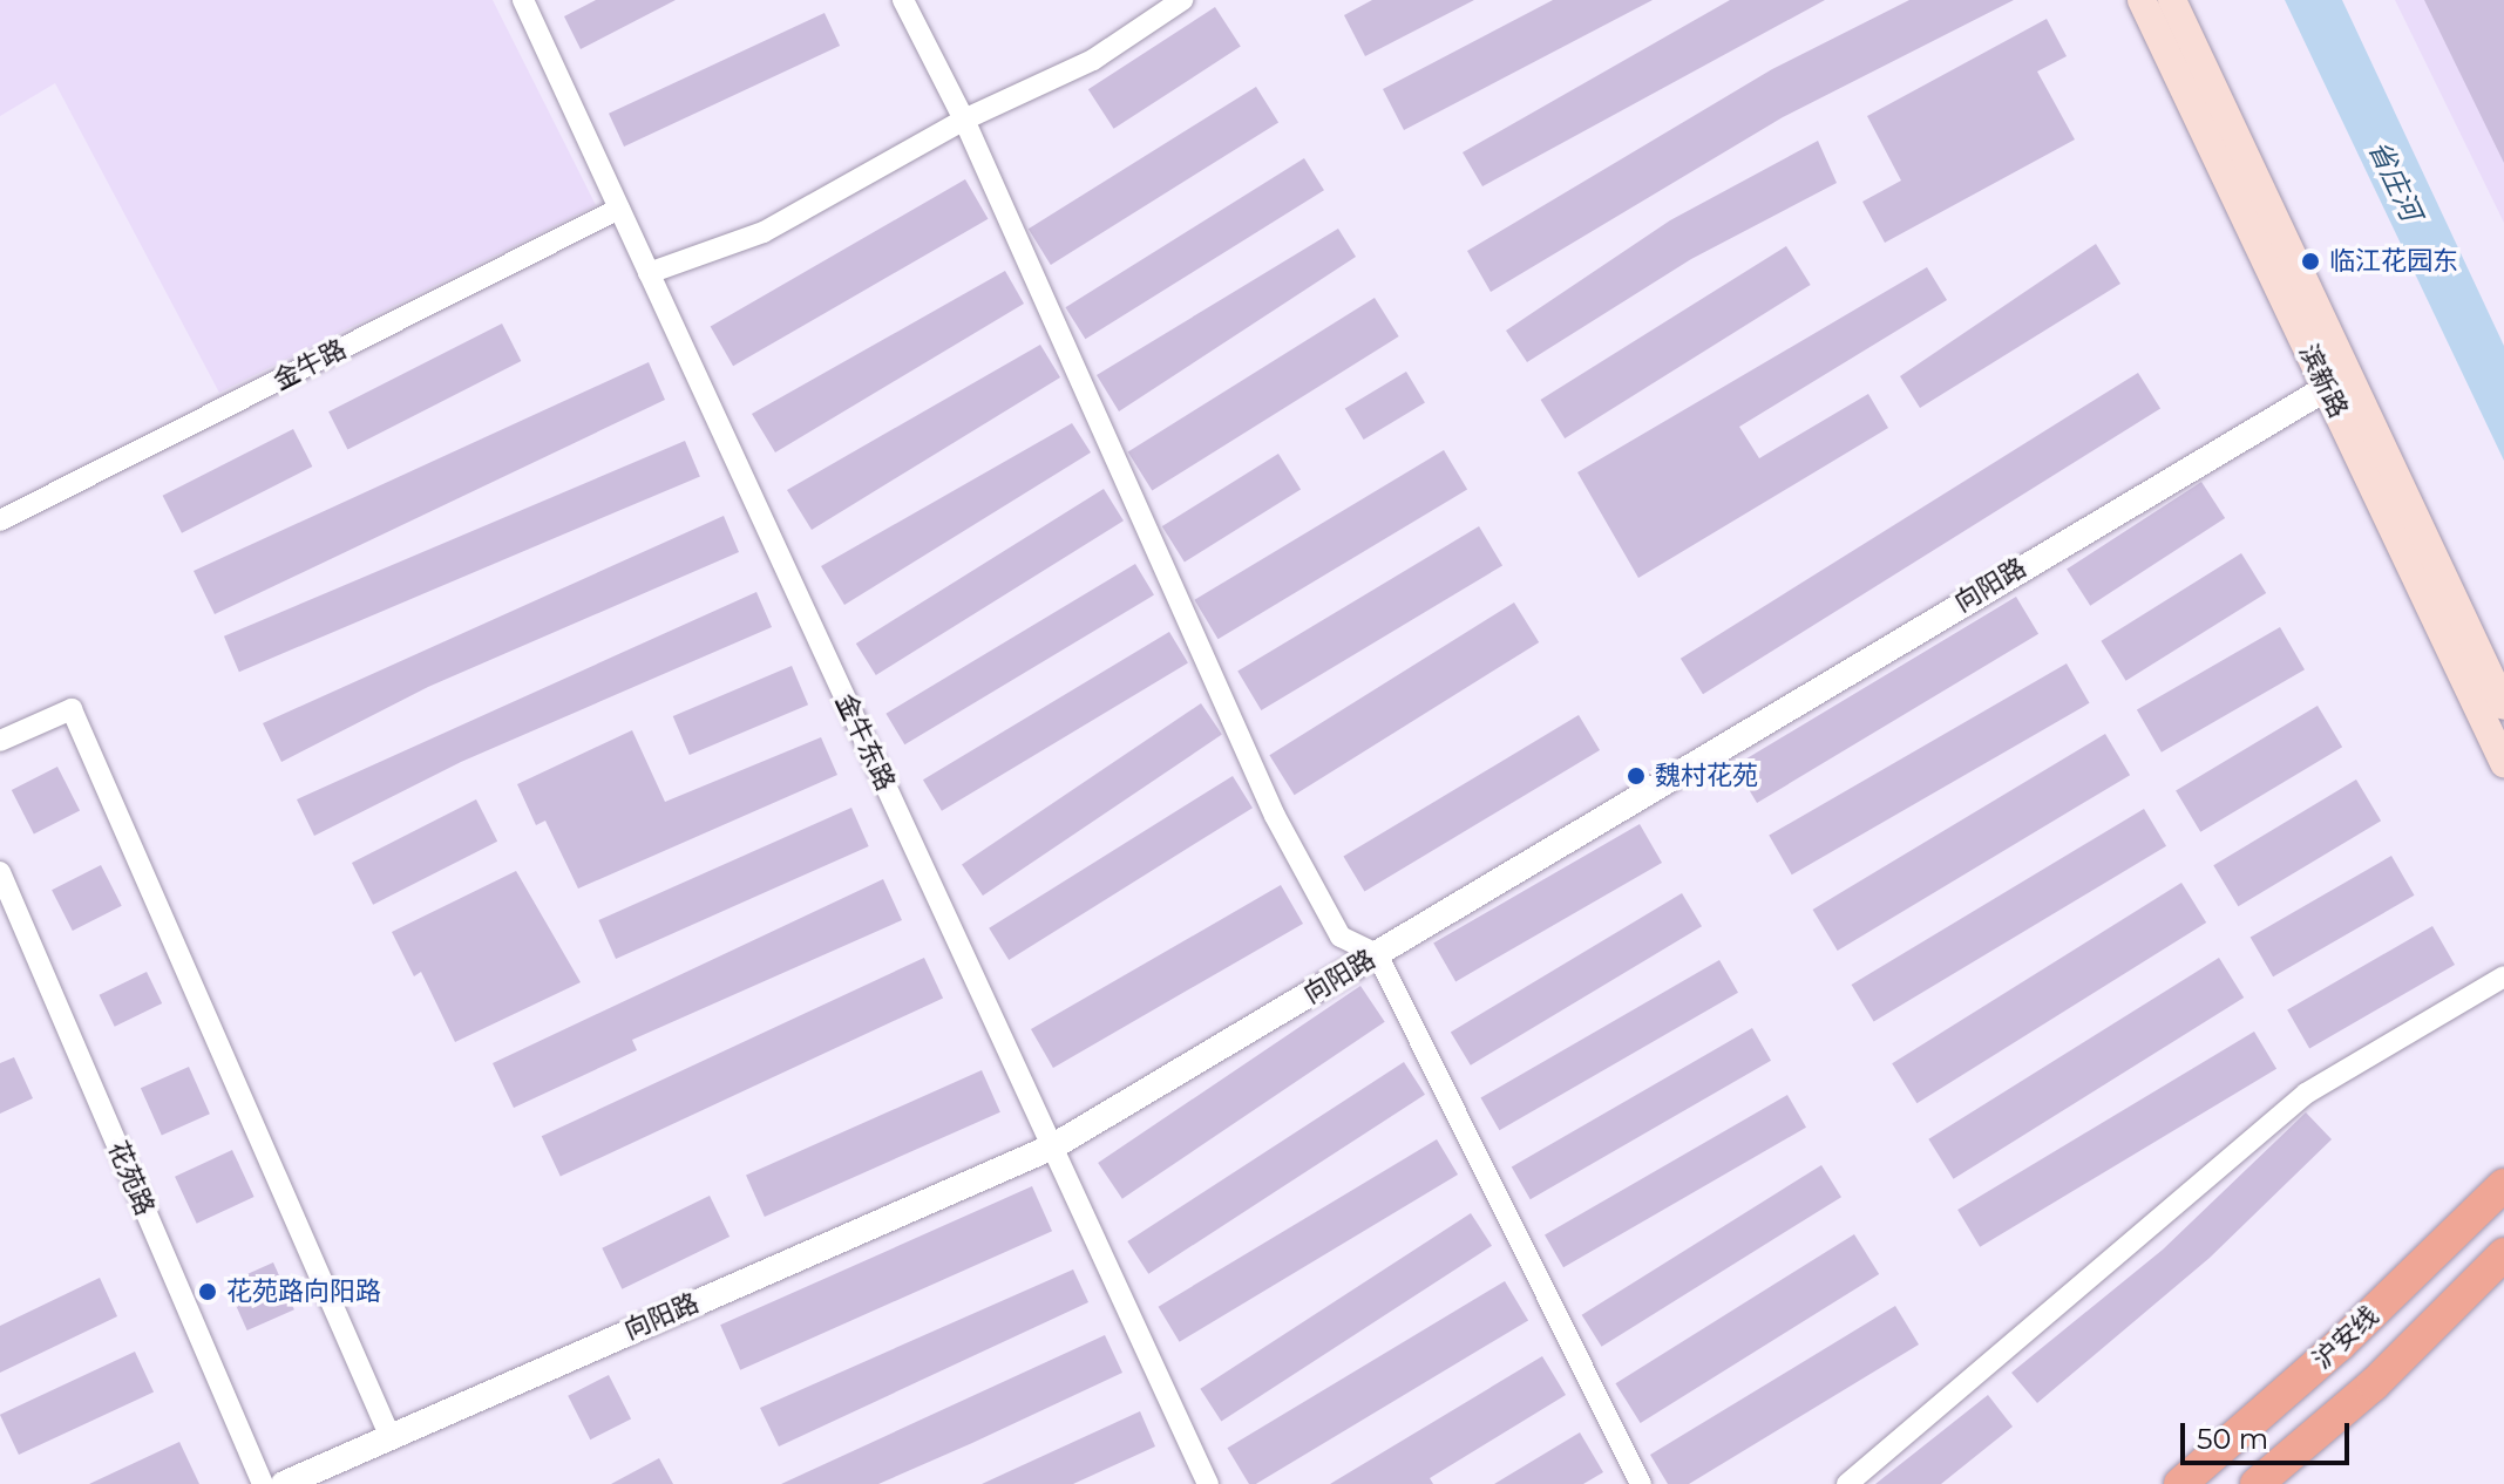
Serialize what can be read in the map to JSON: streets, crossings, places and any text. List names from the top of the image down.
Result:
{
  "streets": {
    "highway": ["沪安线"],
    "main road": ["滨新路"],
    "street": [
      "金牛路",
      "向阳路",
      "金牛东路",
      "花苑路"
    ]
  },
  "crossings": [
    ["金牛路", "金牛东路"],
    ["滨新路", "向阳路"],
    ["向阳路", "金牛东路"]
  ],
  "water": ["省庄河"],
  "places": ["临江花园东", "魏村花苑", "花苑路向阳路"],
  "scale_bar": "50 m"
}
